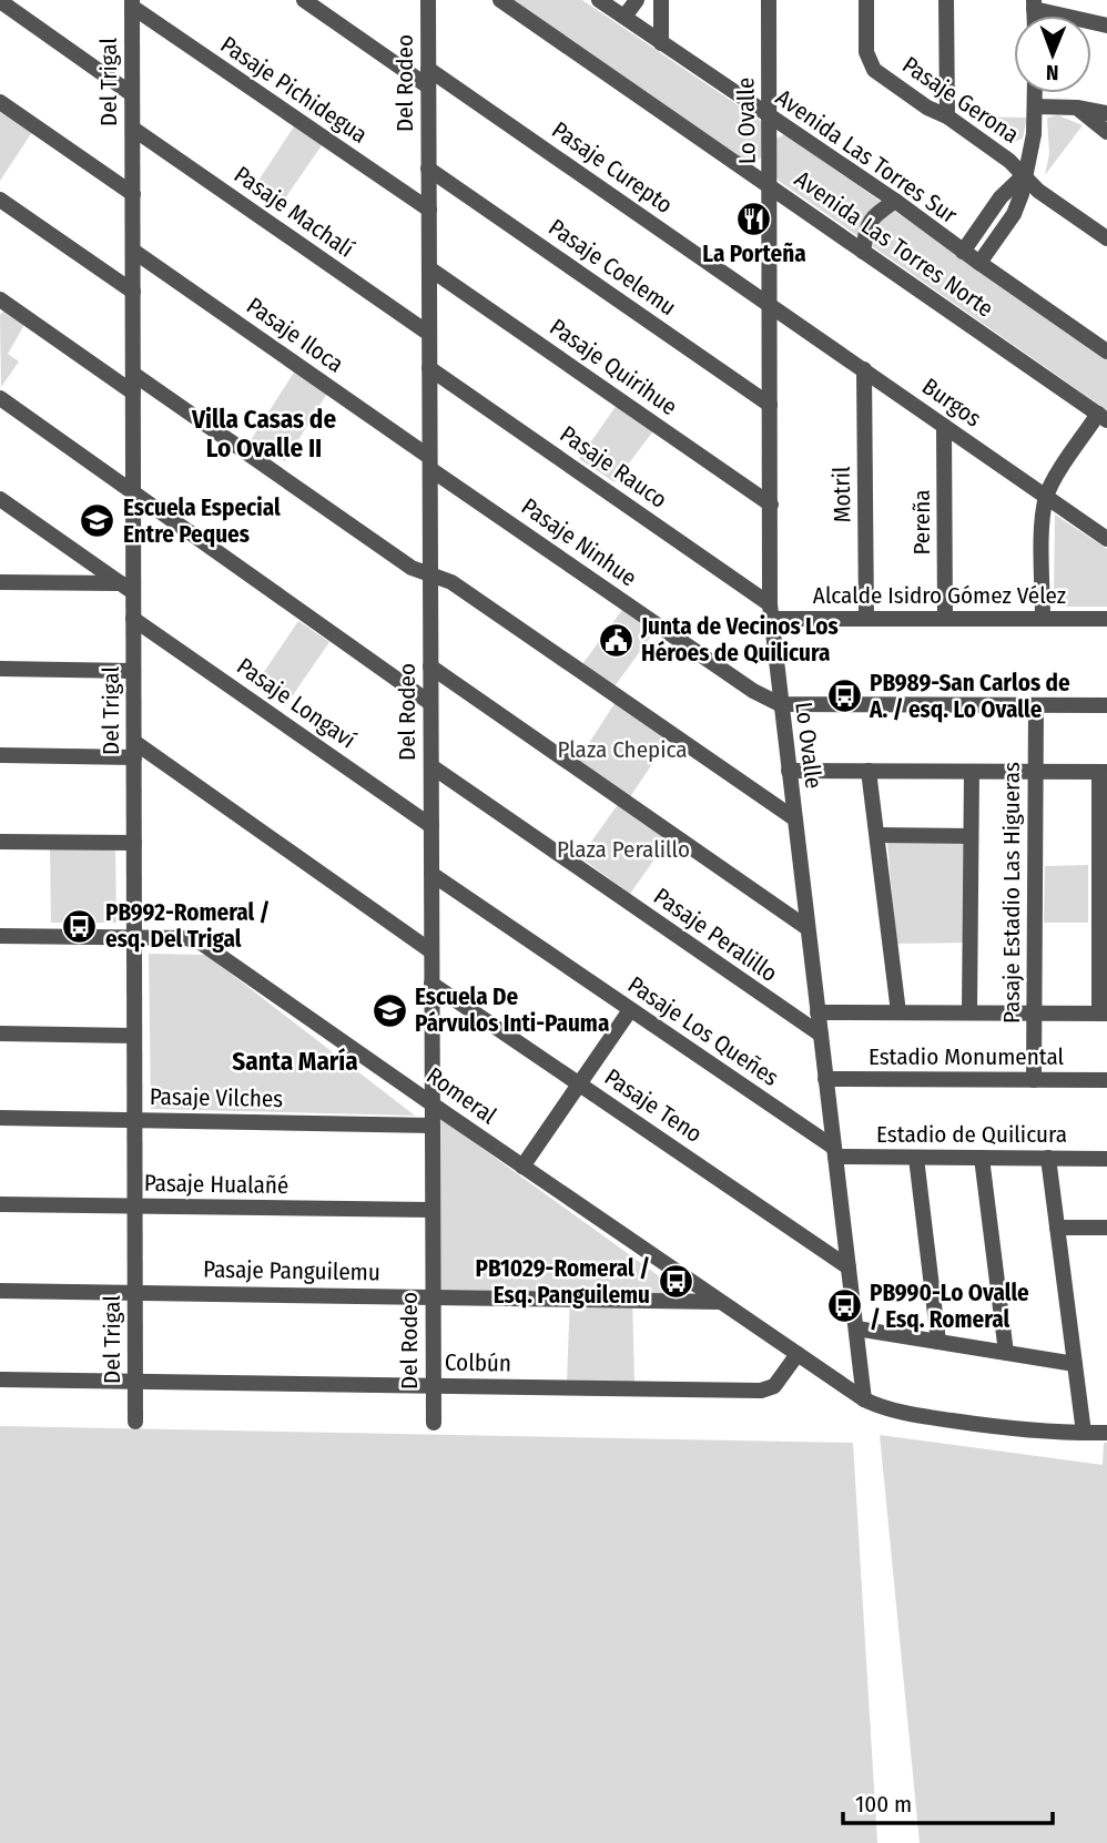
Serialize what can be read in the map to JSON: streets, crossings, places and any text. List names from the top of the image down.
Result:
{
  "streets": {
    "street": [
      "Del Trigal",
      "Del Rodeo",
      "Pasaje Pichidegua",
      "Pasaje Gerona",
      "Lo Ovalle",
      "Avenida Las Torres Sur",
      "Pasaje Curepto",
      "Pasaje Machalí",
      "Avenida Las Torres Norte",
      "Pasaje Coelemu",
      "Pasaje Iloca",
      "Pasaje Quirihue",
      "Burgos",
      "Pasaje Rauco",
      "Motril",
      "Pereña",
      "Pasaje Ninhue",
      "Alcalde Isidro Gómez Vélez",
      "Pasaje Longaví",
      "Pasaje Estadio Las Higueras",
      "Pasaje Peralillo",
      "Pasaje Los Queñes",
      "Estadio Monumental",
      "Romeral",
      "Pasaje Vilches",
      "Pasaje Teno",
      "Estadio de Quilicura",
      "Pasaje Hualañé",
      "Pasaje Panguilemu",
      "Colbún"
    ]
  },
  "crossings": [
    ["Del Trigal", "Pasaje Pichidegua"],
    ["Del Trigal", "Pasaje Machalí"],
    ["Del Trigal", "Pasaje Iloca"],
    ["Del Trigal", "Pasaje Longaví"],
    ["Del Trigal", "Romeral"],
    ["Del Trigal", "Pasaje Vilches"],
    ["Del Trigal", "Pasaje Hualañé"],
    ["Del Trigal", "Pasaje Panguilemu"],
    ["Del Trigal", "Colbún"],
    ["Del Rodeo", "Pasaje Pichidegua"],
    ["Del Rodeo", "Pasaje Curepto"],
    ["Del Rodeo", "Pasaje Machalí"],
    ["Del Rodeo", "Pasaje Coelemu"],
    ["Del Rodeo", "Pasaje Iloca"],
    ["Del Rodeo", "Pasaje Quirihue"],
    ["Del Rodeo", "Pasaje Rauco"],
    ["Del Rodeo", "Pasaje Ninhue"],
    ["Del Rodeo", "Pasaje Longaví"],
    ["Del Rodeo", "Pasaje Peralillo"],
    ["Del Rodeo", "Pasaje Los Queñes"],
    ["Del Rodeo", "Romeral"],
    ["Del Rodeo", "Pasaje Vilches"],
    ["Del Rodeo", "Pasaje Teno"],
    ["Del Rodeo", "Pasaje Hualañé"],
    ["Del Rodeo", "Pasaje Panguilemu"],
    ["Del Rodeo", "Colbún"],
    ["Lo Ovalle", "Avenida Las Torres Sur"],
    ["Lo Ovalle", "Pasaje Curepto"],
    ["Lo Ovalle", "Avenida Las Torres Norte"],
    ["Lo Ovalle", "Pasaje Coelemu"],
    ["Lo Ovalle", "Pasaje Quirihue"],
    ["Lo Ovalle", "Burgos"],
    ["Lo Ovalle", "Pasaje Rauco"],
    ["Lo Ovalle", "Pasaje Ninhue"],
    ["Lo Ovalle", "Alcalde Isidro Gómez Vélez"],
    ["Lo Ovalle", "Pasaje Peralillo"],
    ["Lo Ovalle", "Pasaje Los Queñes"],
    ["Lo Ovalle", "Estadio Monumental"],
    ["Lo Ovalle", "Romeral"],
    ["Lo Ovalle", "Pasaje Teno"],
    ["Lo Ovalle", "Estadio de Quilicura"],
    ["Pasaje Curepto", "Burgos"],
    ["Pasaje Iloca", "Pasaje Ninhue"],
    ["Burgos", "Motril"],
    ["Burgos", "Pereña"],
    ["Pasaje Rauco", "Alcalde Isidro Gómez Vélez"],
    ["Motril", "Alcalde Isidro Gómez Vélez"],
    ["Pereña", "Alcalde Isidro Gómez Vélez"],
    ["Pasaje Estadio Las Higueras", "Estadio Monumental"],
    ["Pasaje Los Queñes", "Estadio de Quilicura"],
    ["Romeral", "Pasaje Panguilemu"],
    ["Romeral", "Colbún"]
  ],
  "districts": ["Villa Casas de Lo Ovalle II", "Santa María"],
  "parks": ["Plaza Chepica", "Plaza Peralillo"],
  "places": {
    "restaurant": ["La Porteña"],
    "school or university": ["Escuela Especial Entre Peques", "Escuela De Párvulos Inti-Pauma"],
    "public building": ["Junta de Vecinos Los Héroes de Quilicura"],
    "bus stop": [
      "PB989-San Carlos de A. / esq. Lo Ovalle",
      "PB992-Romeral / esq. Del Trigal",
      "PB1029-Romeral / Esq. Panguilemu",
      "PB990-Lo Ovalle / Esq. Romeral"
    ]
  },
  "scale_bar": "100 m",
  "north": "bottom"
}
